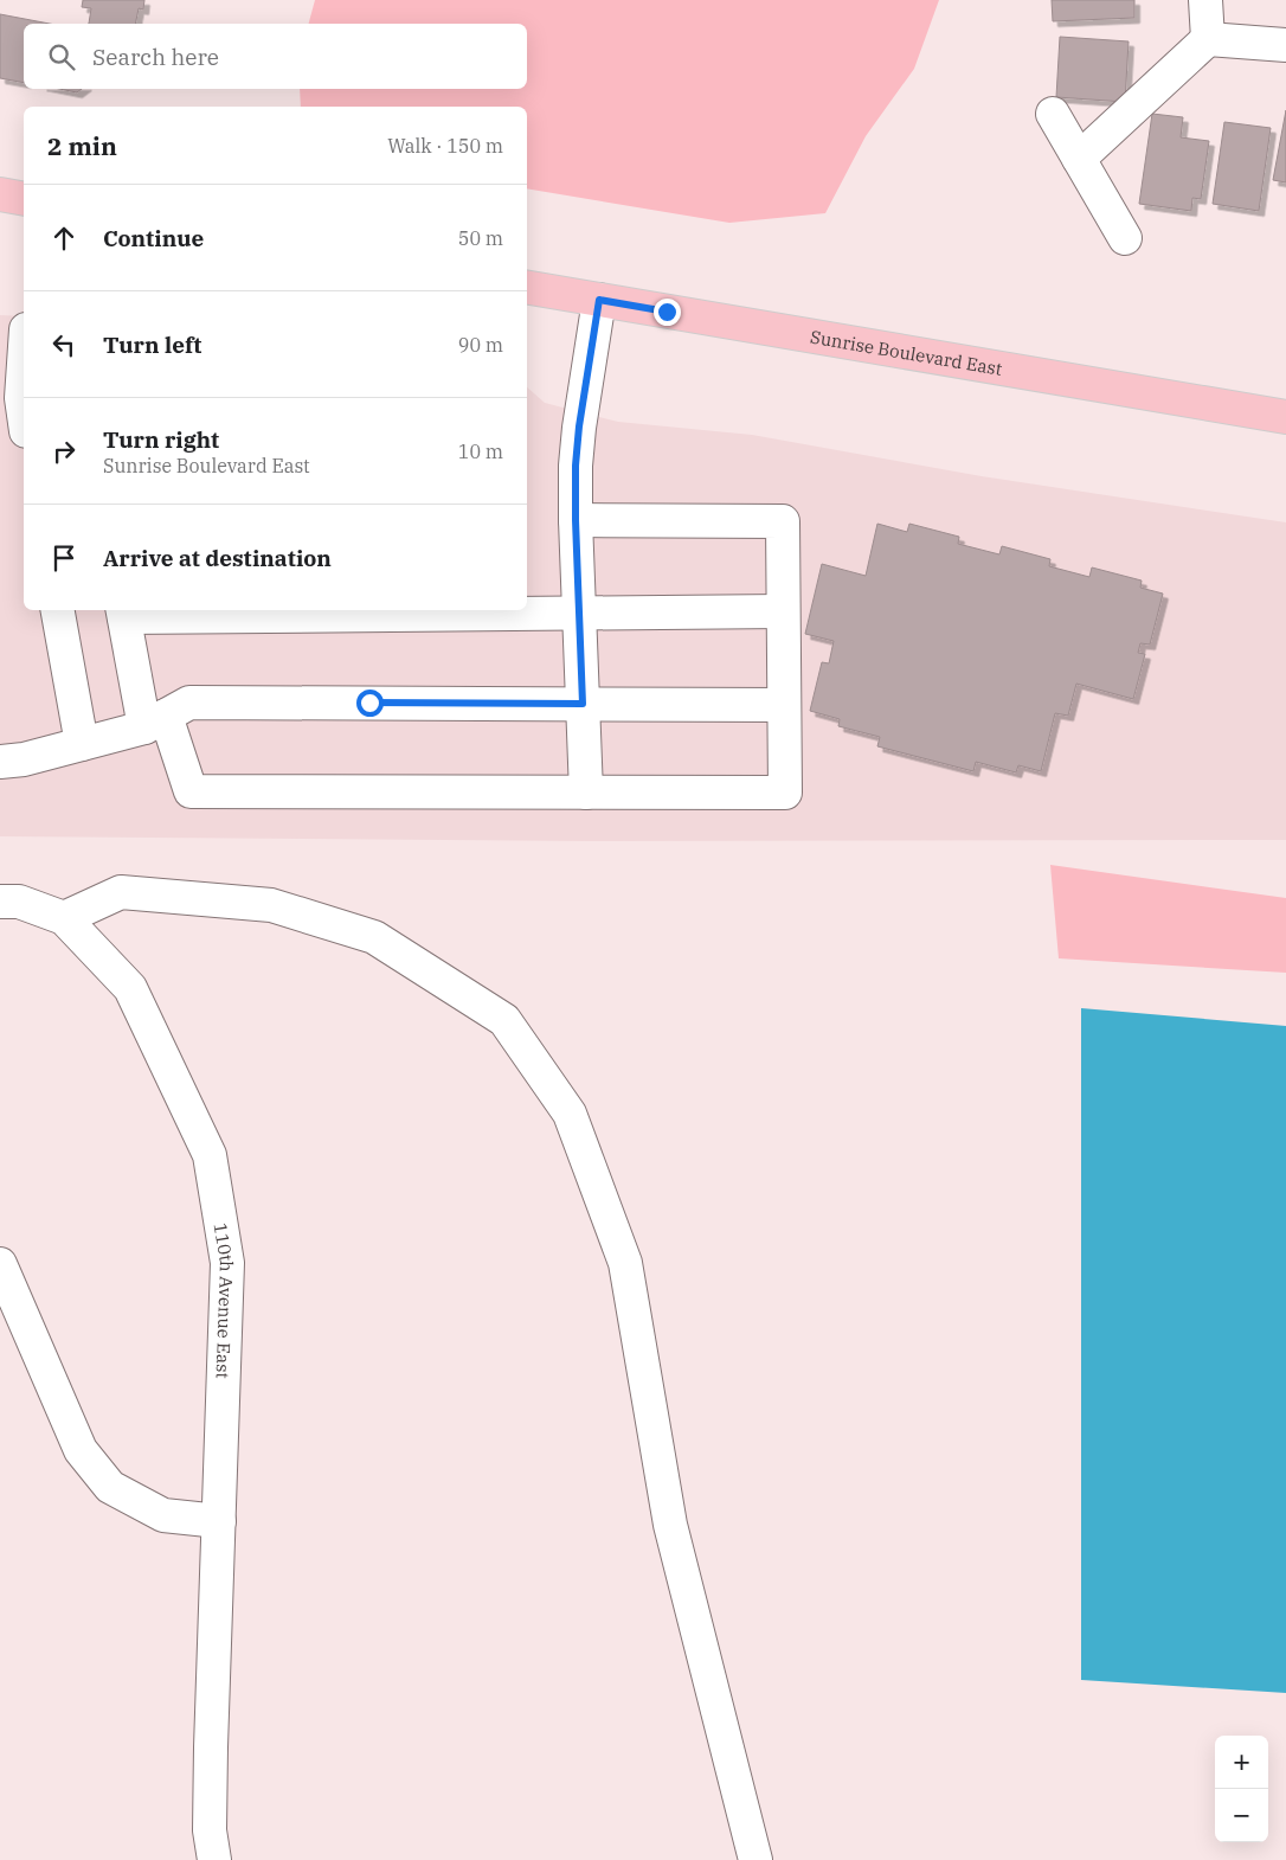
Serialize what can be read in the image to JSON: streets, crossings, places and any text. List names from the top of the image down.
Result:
{
  "streets": {
    "main road": ["Sunrise Boulevard East"],
    "street": ["110th Avenue East"]
  },
  "page": {
    "search": "Search here",
    "heading": ["2 min", "Walk · 150 m"],
    "list": [
      ["Continue", "50 m"],
      ["Turn left", "90 m"],
      ["Turn right", "Sunrise Boulevard East", "10 m"],
      "Arrive at destination"
    ],
    "map_buttons": ["+", "−"]
  }
}
